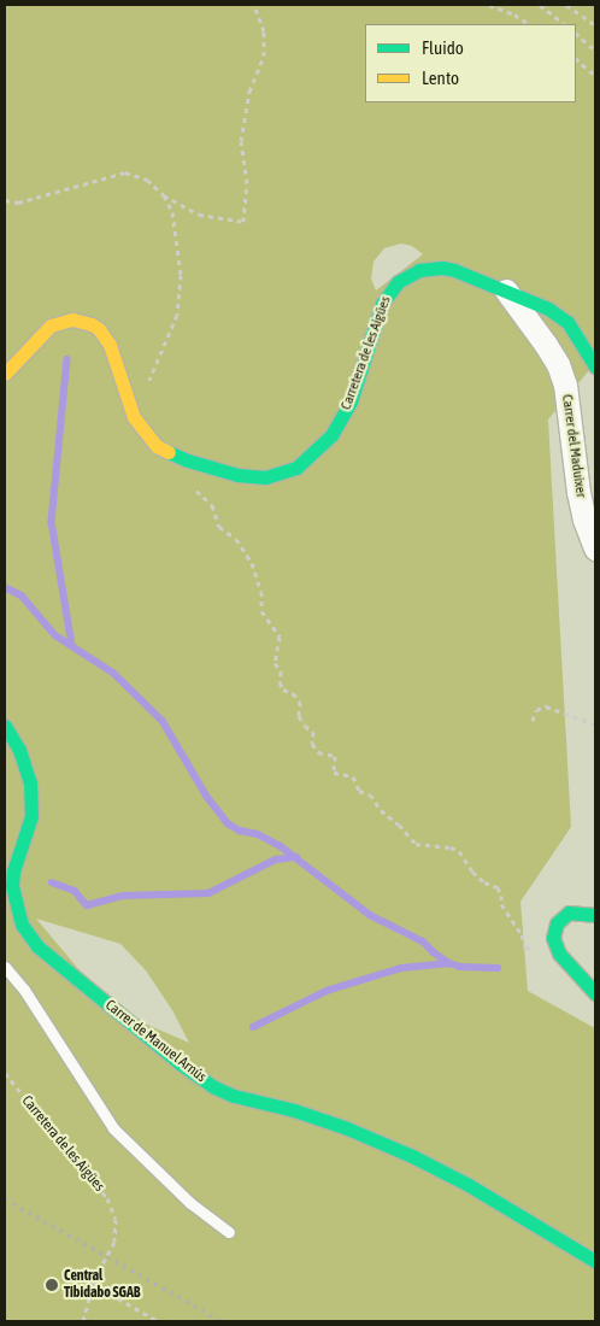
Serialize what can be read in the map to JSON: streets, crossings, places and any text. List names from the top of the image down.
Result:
{
  "streets": {
    "street": ["Carretera de les Aigües", "Carrer del Maduixer", "Carrer de Manuel Arnús"]
  },
  "crossings": [
    ["Carretera de les Aigües", "Carrer del Maduixer"]
  ],
  "places": ["Central Tibidabo SGAB"],
  "legend": ["Fluido", "Lento"]
}
